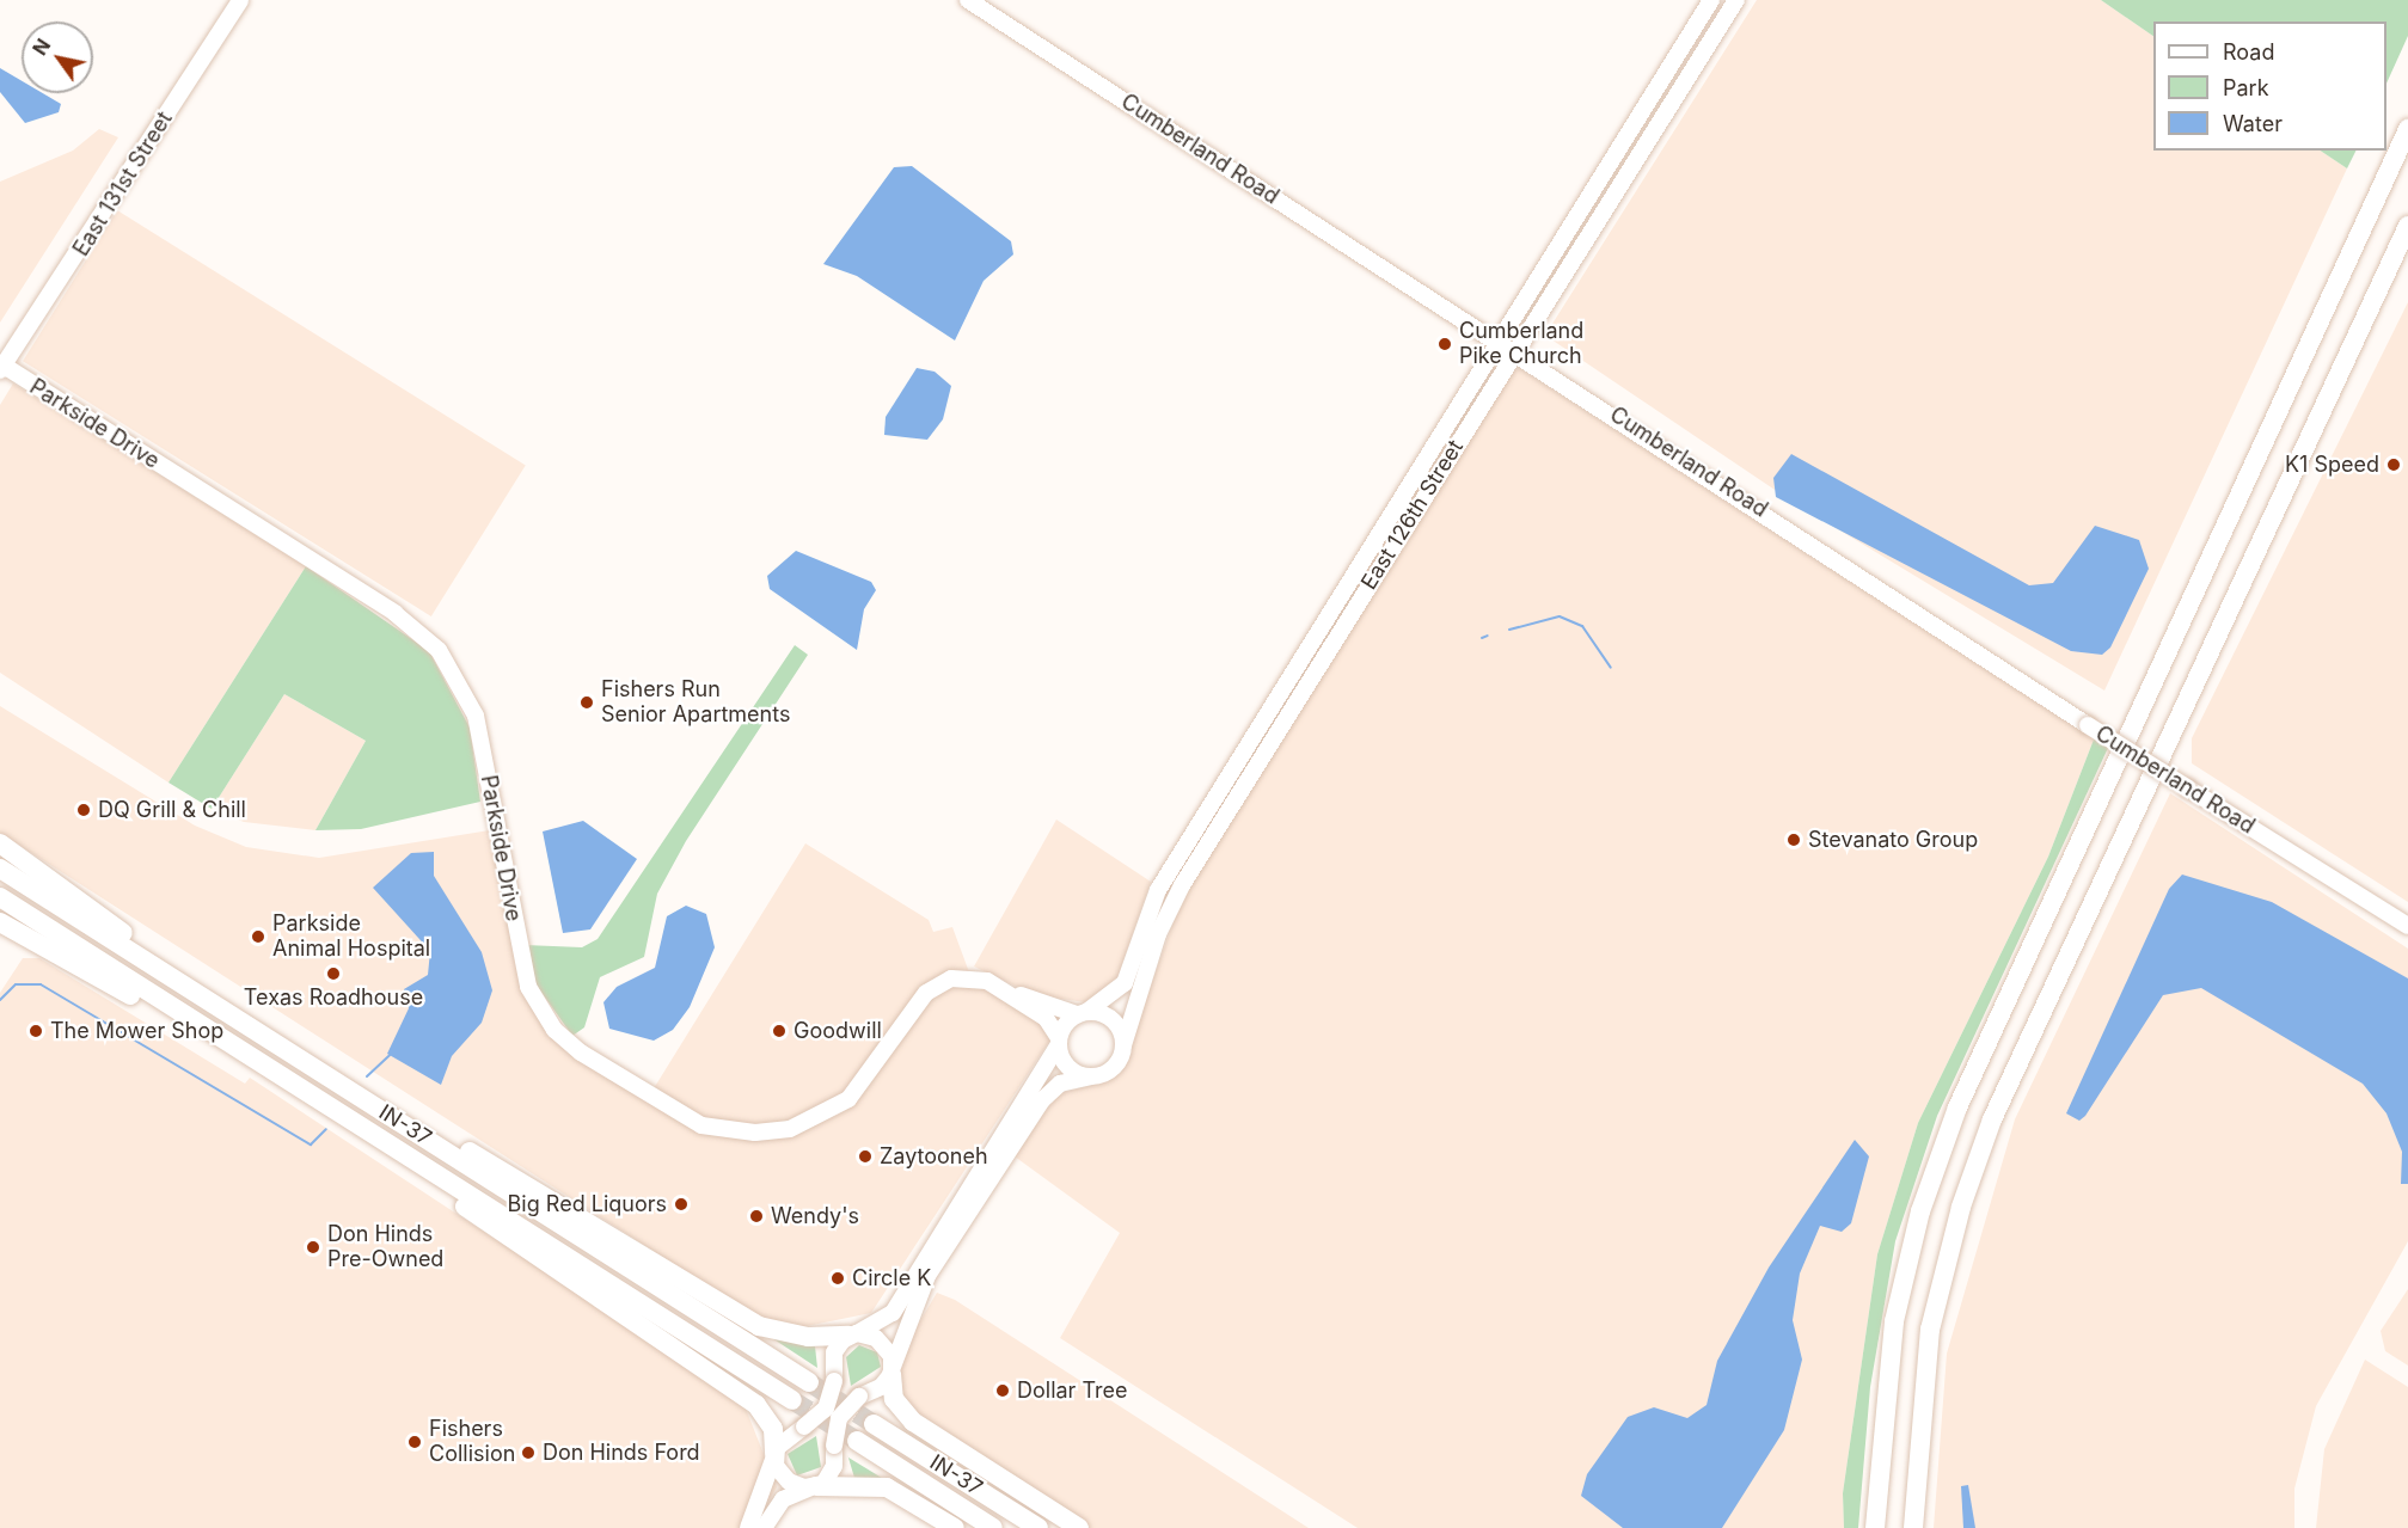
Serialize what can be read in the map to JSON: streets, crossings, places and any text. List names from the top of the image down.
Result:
{
  "streets": {
    "highway": ["IN-37"],
    "main road": [
      "Cumberland Road",
      "East 131st Street",
      "Parkside Drive",
      "East 126th Street"
    ]
  },
  "crossings": [
    ["Cumberland Road", "East 126th Street"],
    ["East 131st Street", "Parkside Drive"],
    ["Parkside Drive", "East 126th Street"]
  ],
  "places": [
    "Cumberland Pike Church",
    "K1 Speed",
    "Fishers Run Senior Apartments",
    "DQ Grill & Chill",
    "Stevanato Group",
    "Parkside Animal Hospital",
    "Texas Roadhouse",
    "The Mower Shop",
    "Goodwill",
    "Zaytooneh",
    "Big Red Liquors",
    "Wendy's",
    "Don Hinds Pre-Owned",
    "Circle K",
    "Dollar Tree",
    "Fishers Collision",
    "Don Hinds Ford"
  ],
  "legend": ["Road", "Park", "Water"],
  "north": "top left"
}
